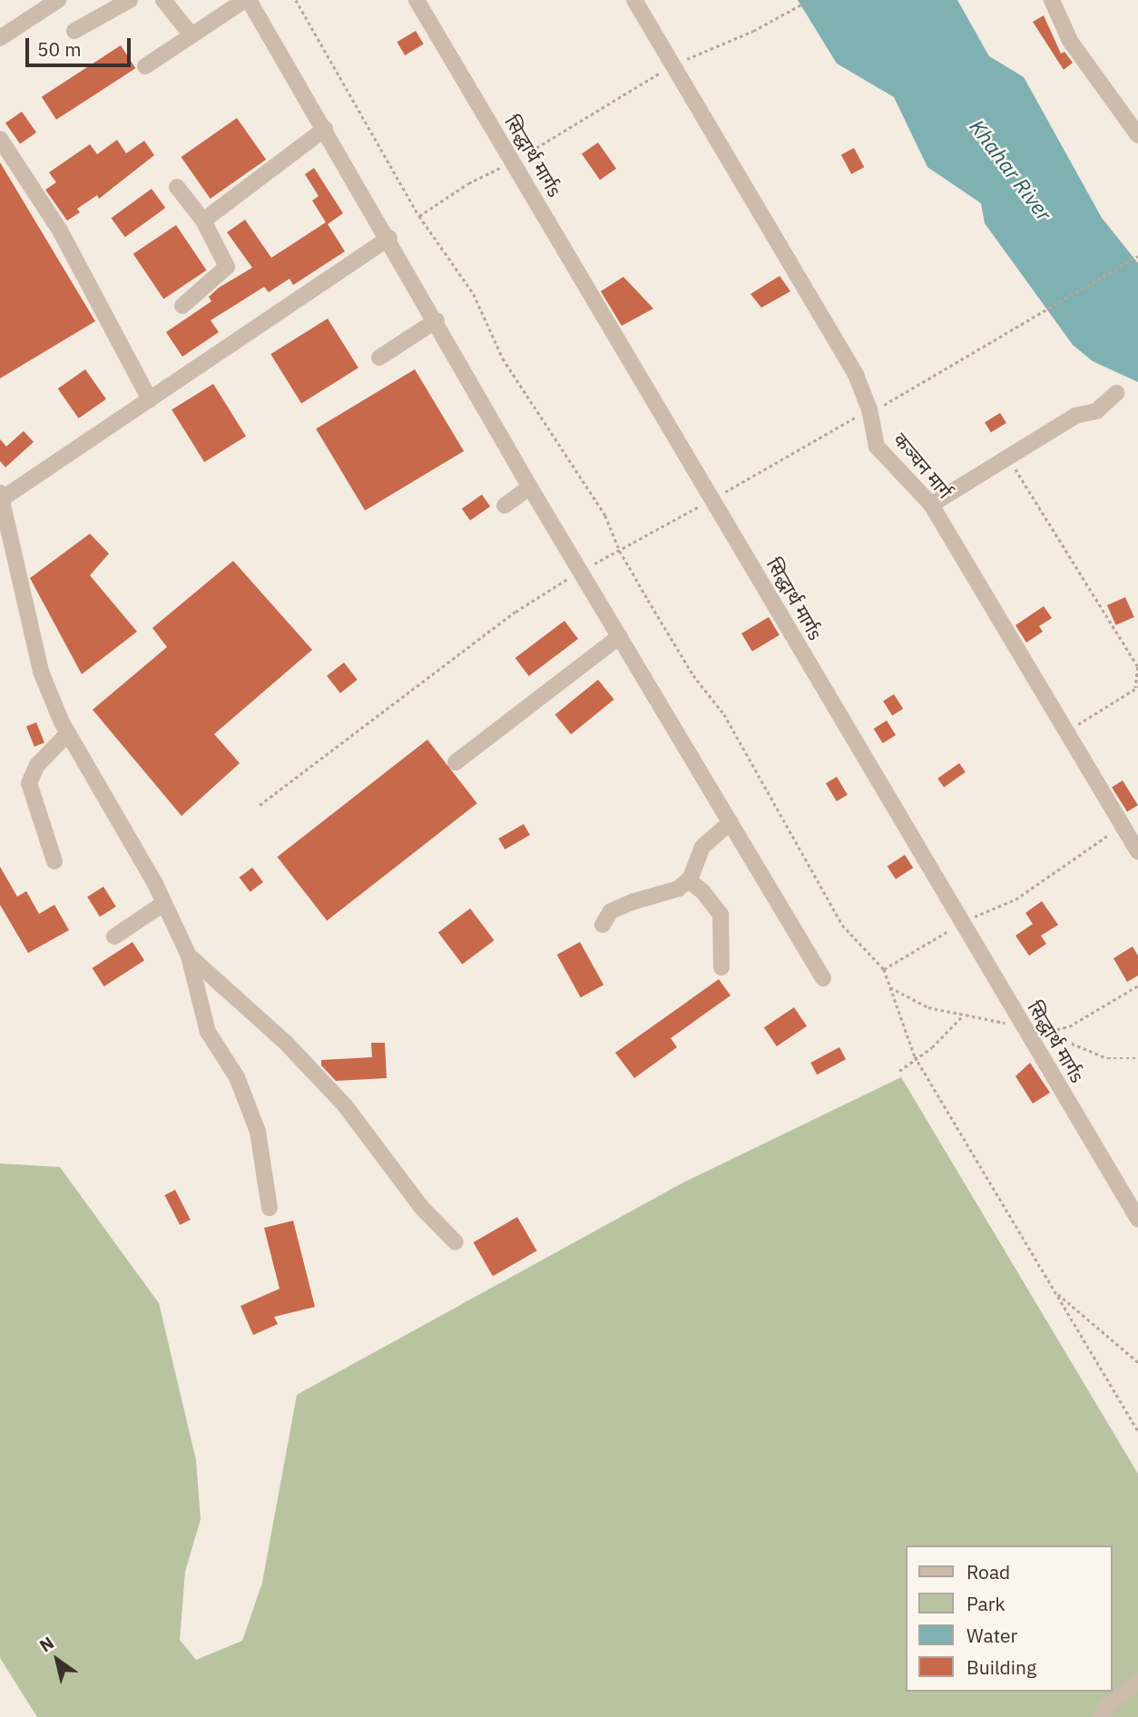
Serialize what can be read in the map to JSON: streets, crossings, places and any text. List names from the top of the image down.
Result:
{
  "streets": {
    "street": ["सिद्धार्थ मार्गs", "कञ्चन मार्ग"]
  },
  "water": ["Khahar River"],
  "legend": [
    "Road",
    "Park",
    "Water",
    "Building"
  ],
  "scale_bar": "50 m",
  "north": "top left"
}
